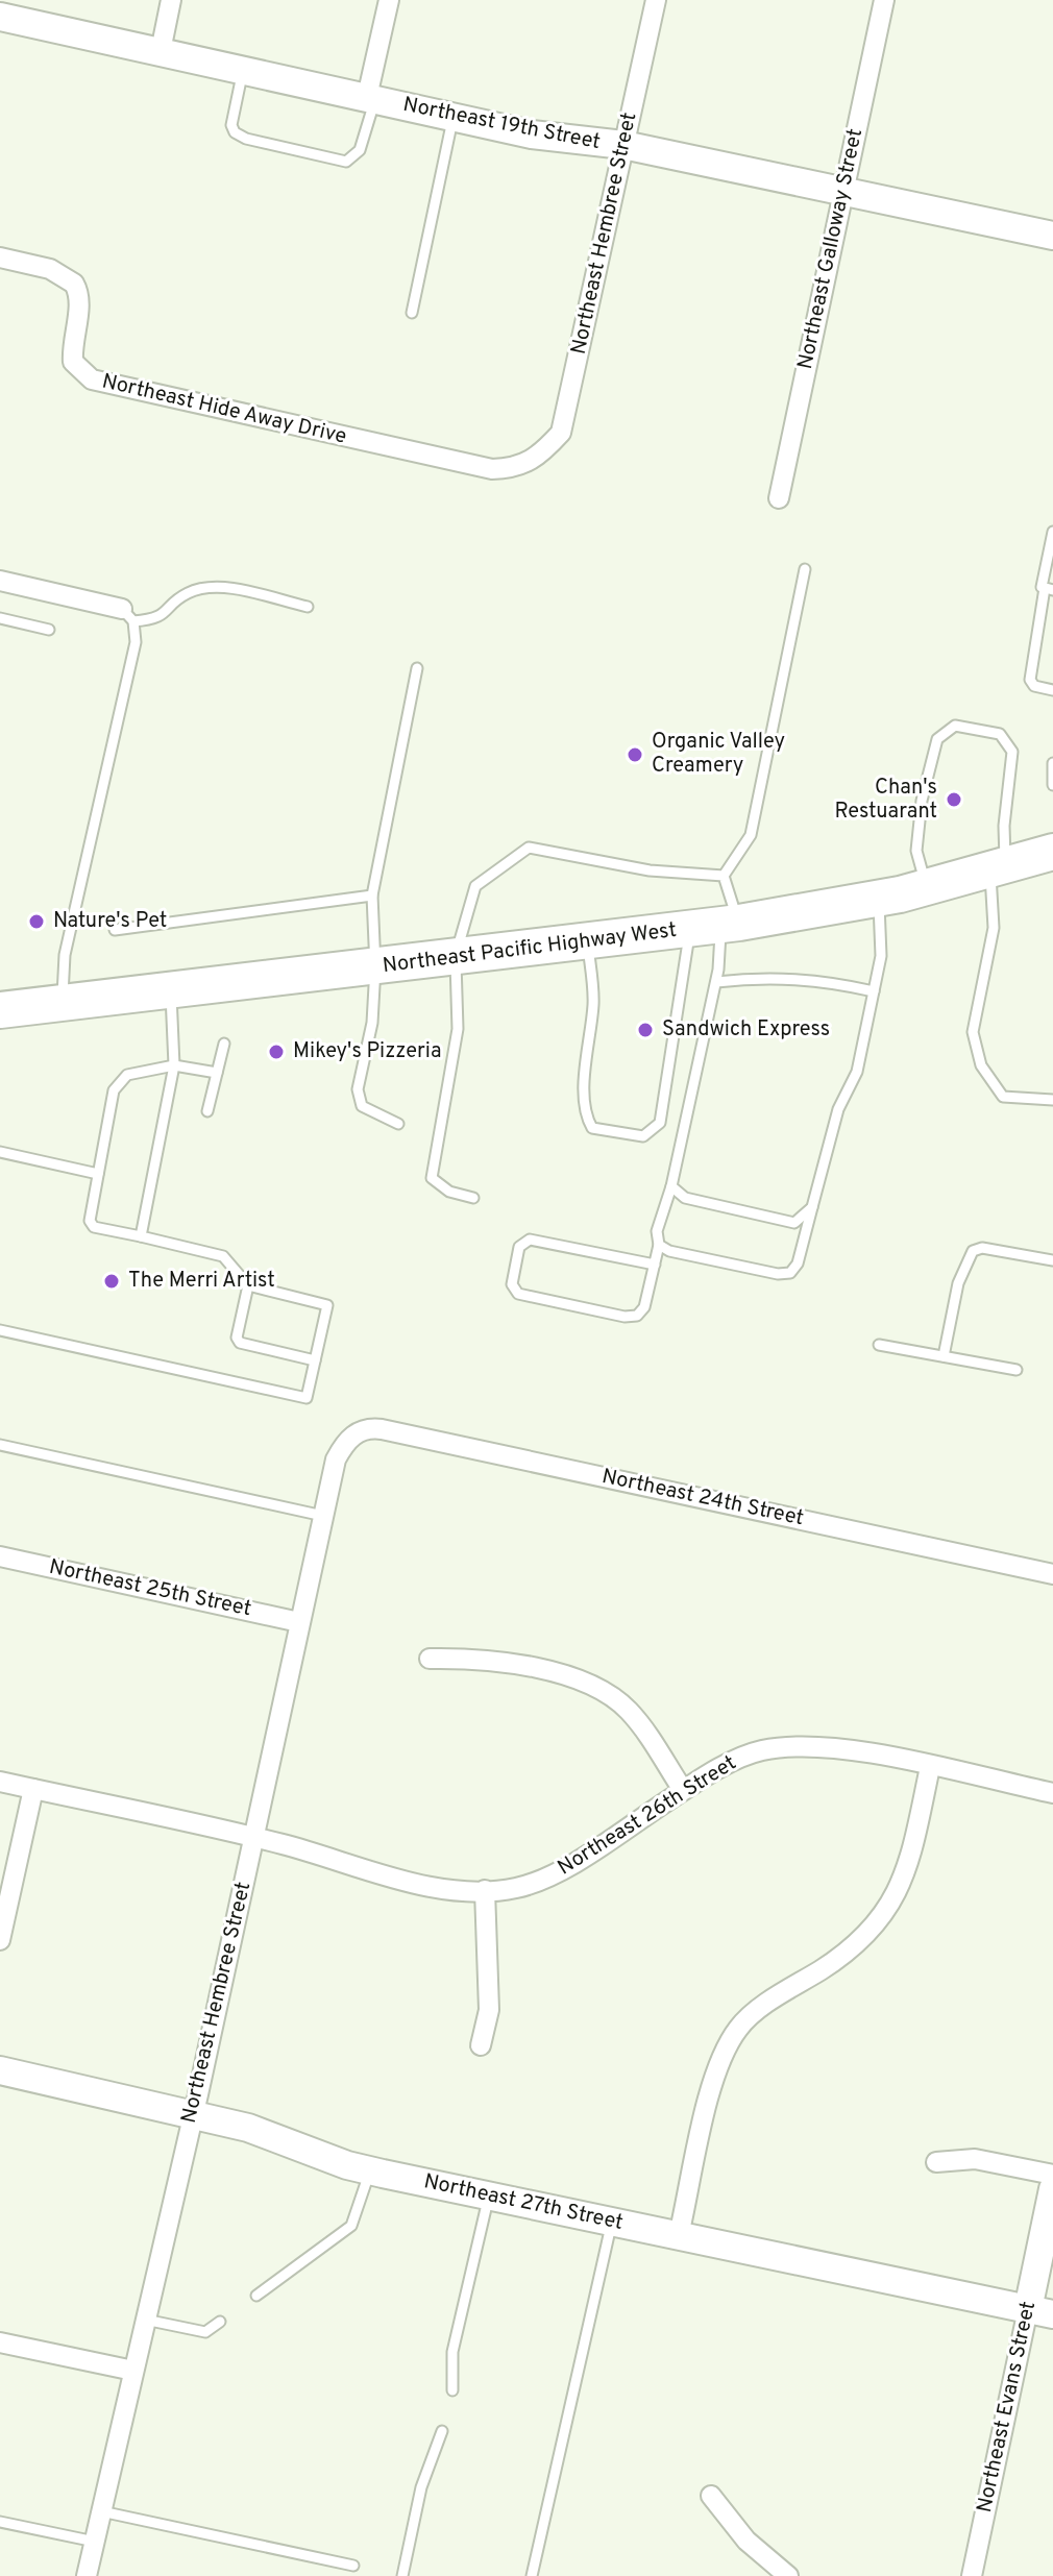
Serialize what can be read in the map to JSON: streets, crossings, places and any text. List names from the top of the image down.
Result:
{
  "streets": {
    "highway": ["Northeast Pacific Highway West"],
    "street": [
      "Northeast 19th Street",
      "Northeast Hembree Street",
      "Northeast Galloway Street",
      "Northeast Hide Away Drive",
      "Northeast 24th Street",
      "Northeast 25th Street",
      "Northeast 26th Street",
      "Northeast 27th Street",
      "Northeast Evans Street"
    ]
  },
  "crossings": [
    ["Northeast 19th Street", "Northeast Hembree Street"],
    ["Northeast 19th Street", "Northeast Galloway Street"],
    ["Northeast Hembree Street", "Northeast Hide Away Drive"],
    ["Northeast Hembree Street", "Northeast 24th Street"],
    ["Northeast Hembree Street", "Northeast 25th Street"],
    ["Northeast Hembree Street", "Northeast 26th Street"],
    ["Northeast Hembree Street", "Northeast 27th Street"],
    ["Northeast 27th Street", "Northeast Evans Street"]
  ],
  "places": [
    "Organic Valley Creamery",
    "Chan's Restuarant",
    "Nature's Pet",
    "Sandwich Express",
    "Mikey's Pizzeria",
    "The Merri Artist"
  ]
}
